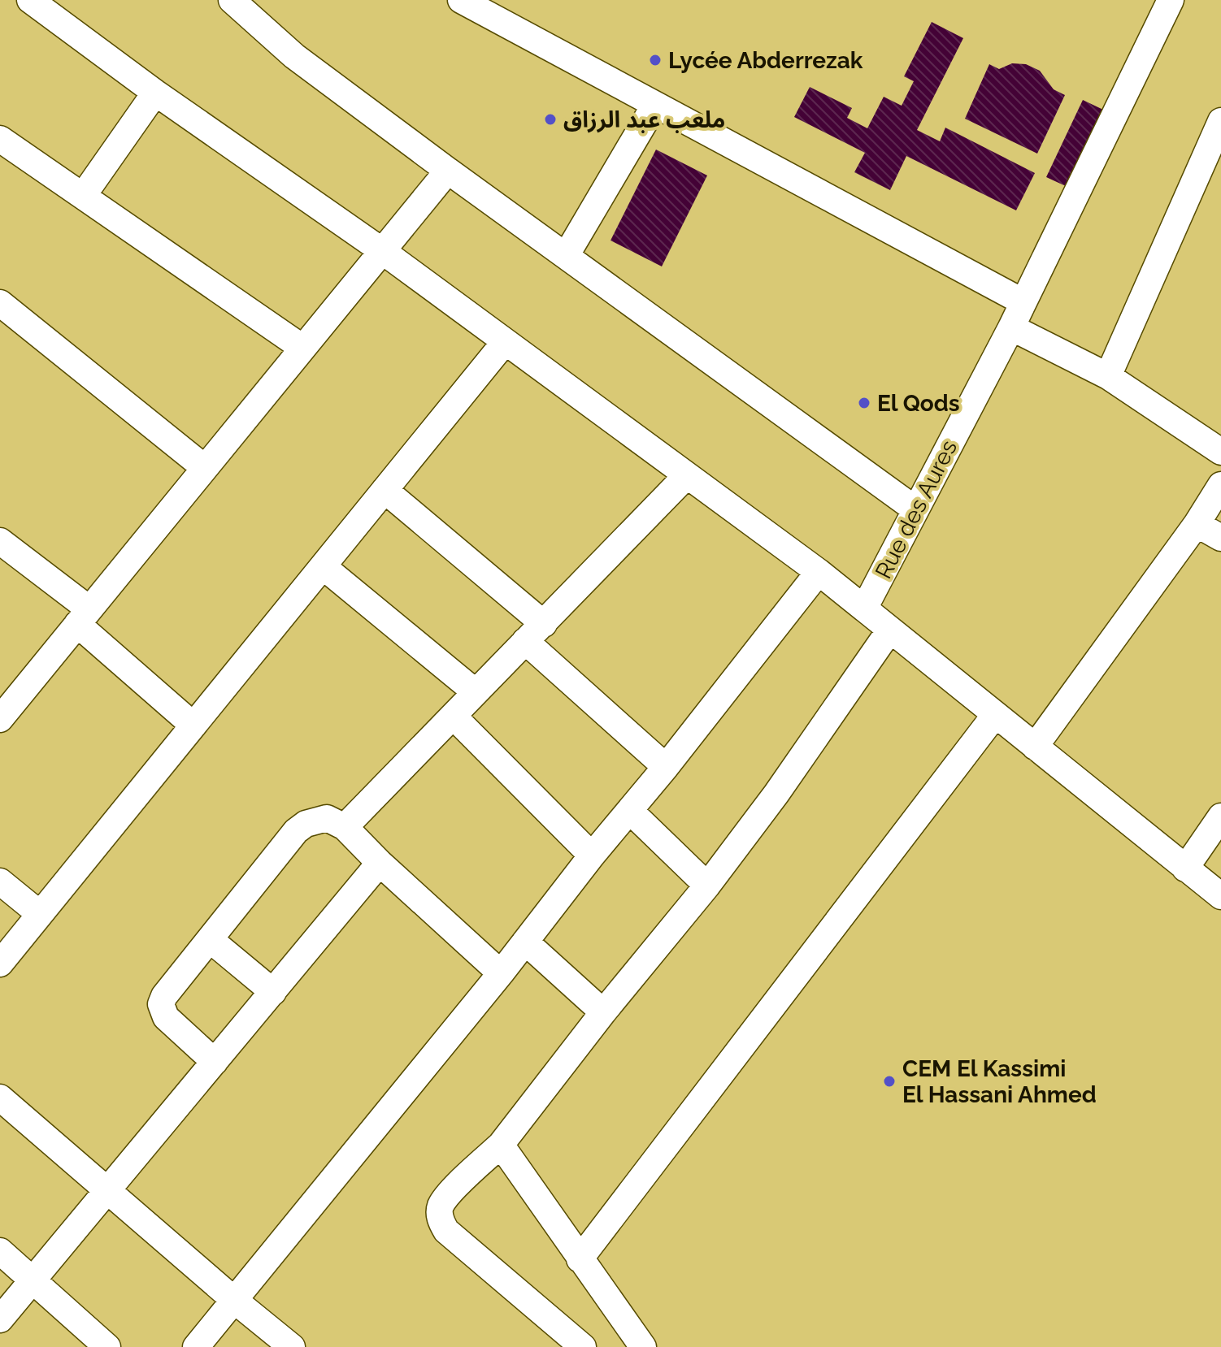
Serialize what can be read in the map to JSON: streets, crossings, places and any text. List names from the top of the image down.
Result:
{
  "streets": {
    "street": ["Rue des Aures"]
  },
  "places": [
    "Lycée Abderrezak",
    "ملعب عبد الرزاق",
    "El Qods",
    "CEM El Kassimi El Hassani Ahmed"
  ]
}
